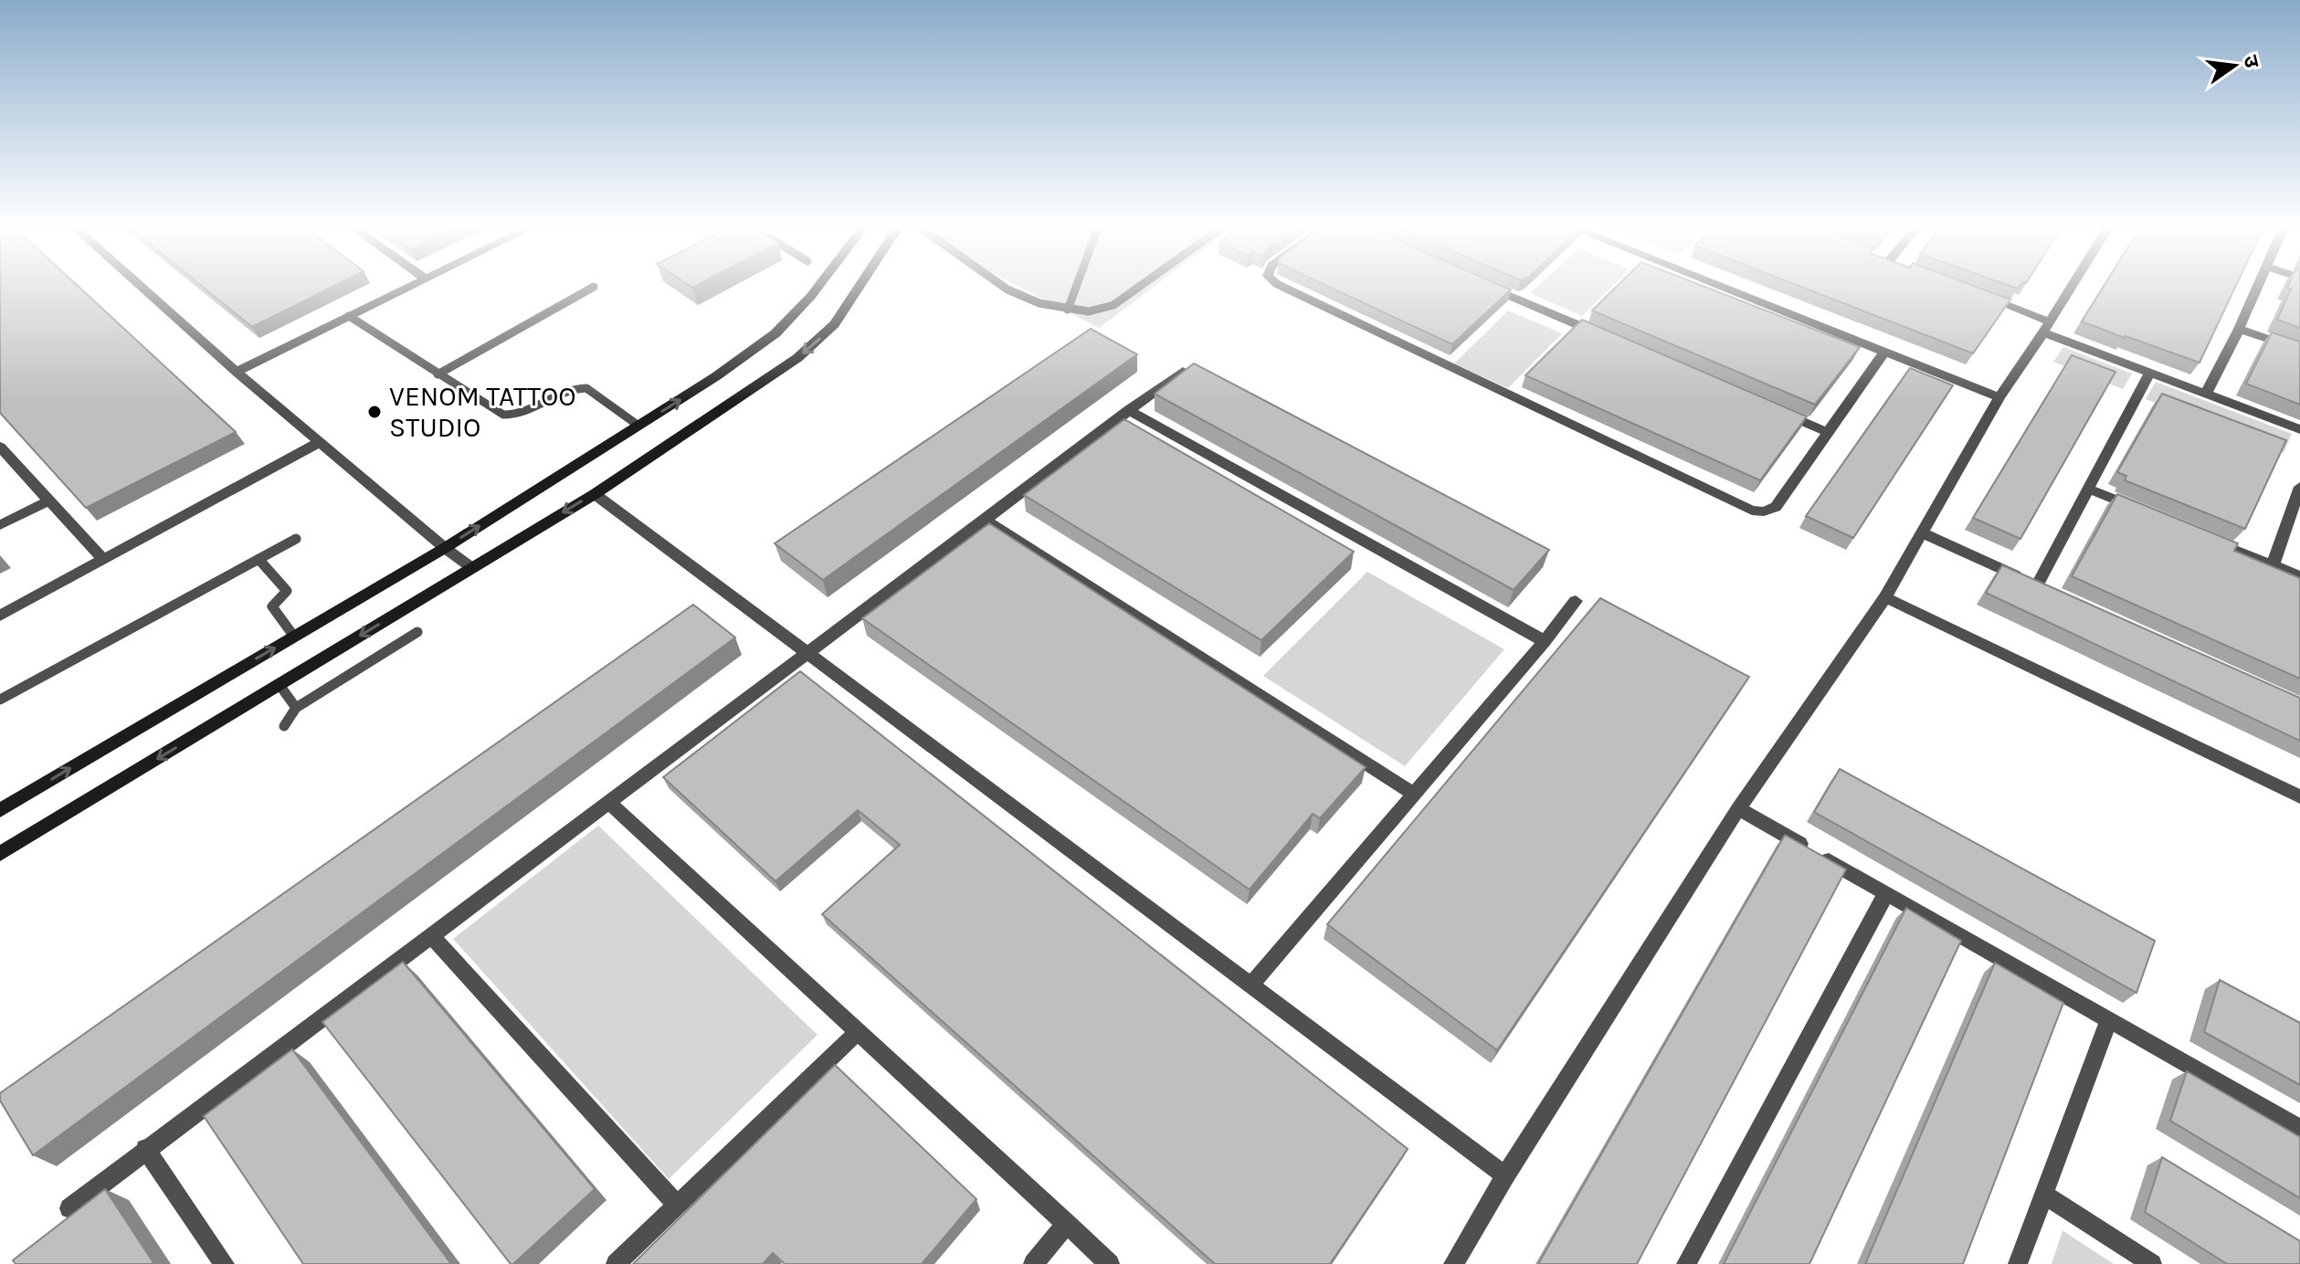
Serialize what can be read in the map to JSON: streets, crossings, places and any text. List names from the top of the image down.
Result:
{
  "places": ["VENOM TATTOO STUDIO"],
  "north": "right"
}
